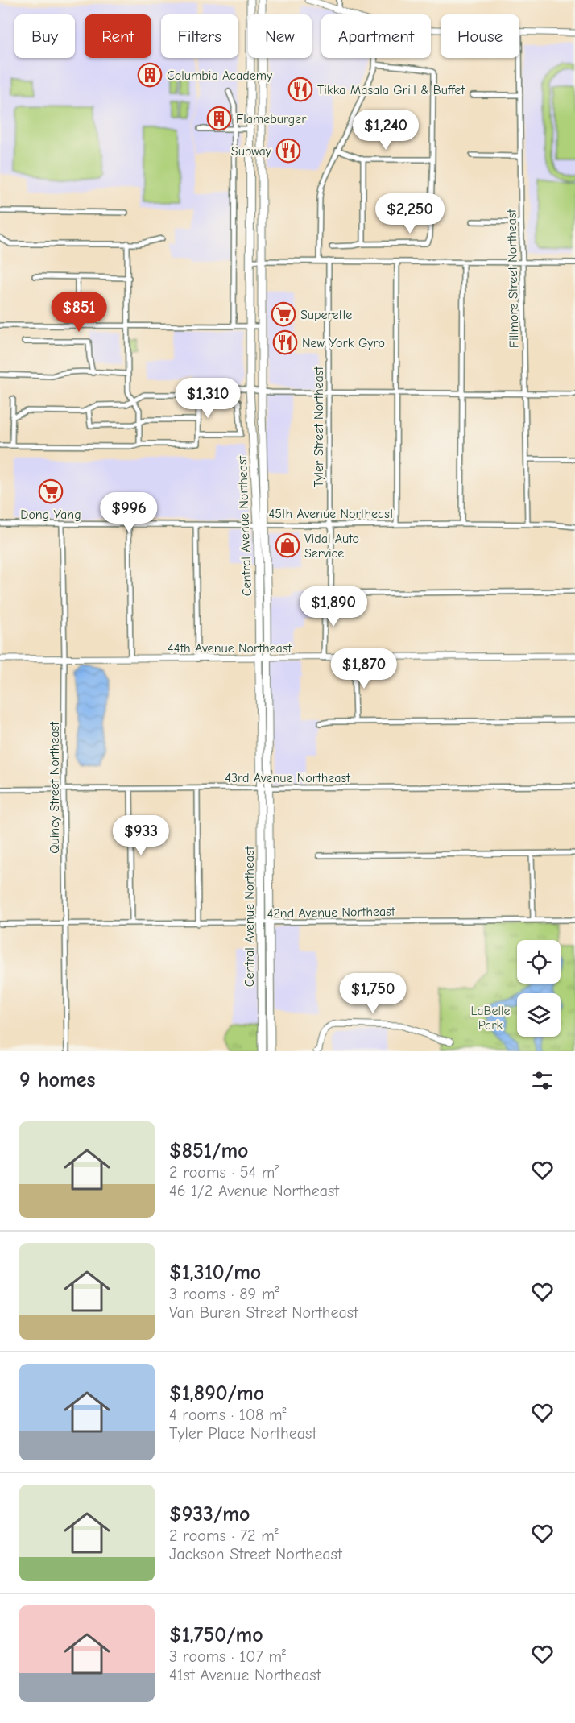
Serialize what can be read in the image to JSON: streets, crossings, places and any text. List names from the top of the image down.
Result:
{
  "streets": {
    "main road": ["Central Avenue Northeast"],
    "street": [
      "Fillmore Street Northeast",
      "Tyler Street Northeast",
      "45th Avenue Northeast",
      "44th Avenue Northeast",
      "43rd Avenue Northeast",
      "Quincy Street Northeast",
      "42nd Avenue Northeast"
    ]
  },
  "crossings": [
    ["Fillmore Street Northeast", "45th Avenue Northeast"],
    ["Tyler Street Northeast", "45th Avenue Northeast"],
    ["Tyler Street Northeast", "44th Avenue Northeast"],
    ["45th Avenue Northeast", "Central Avenue Northeast"],
    ["45th Avenue Northeast", "Quincy Street Northeast"],
    ["Central Avenue Northeast", "44th Avenue Northeast"],
    ["Central Avenue Northeast", "43rd Avenue Northeast"],
    ["Central Avenue Northeast", "42nd Avenue Northeast"],
    ["44th Avenue Northeast", "Quincy Street Northeast"],
    ["43rd Avenue Northeast", "Quincy Street Northeast"],
    ["Quincy Street Northeast", "42nd Avenue Northeast"]
  ],
  "parks": ["LaBelle Park"],
  "places": {
    "building": ["Columbia Academy", "Flameburger"],
    "restaurant": ["Tikka Masala Grill & Buffet", "Subway", "New York Gyro"],
    "supermarket": ["Superette", "Dong Yang"],
    "shop": ["Vidal Auto Service"]
  },
  "page": {
    "chip": [
      "Buy",
      "Rent",
      "Filters",
      "New",
      "Apartment",
      "House"
    ],
    "price": [
      "$1,240",
      "$2,250",
      "$851",
      "$1,310",
      "$996",
      "$1,890",
      "$1,870",
      "$933",
      "$1,750"
    ],
    "heading": "9 homes",
    "list": [
      {
        "name": "$851/mo",
        "note": "2 rooms · 54 m² · 46 1/2 Avenue Northeast"
      },
      {
        "name": "$1,310/mo",
        "note": "3 rooms · 89 m² · Van Buren Street Northeast"
      },
      {
        "name": "$1,890/mo",
        "note": "4 rooms · 108 m² · Tyler Place Northeast"
      },
      {
        "name": "$933/mo",
        "note": "2 rooms · 72 m² · Jackson Street Northeast"
      },
      {
        "name": "$1,750/mo",
        "note": "3 rooms · 107 m² · 41st Avenue Northeast"
      }
    ]
  }
}
